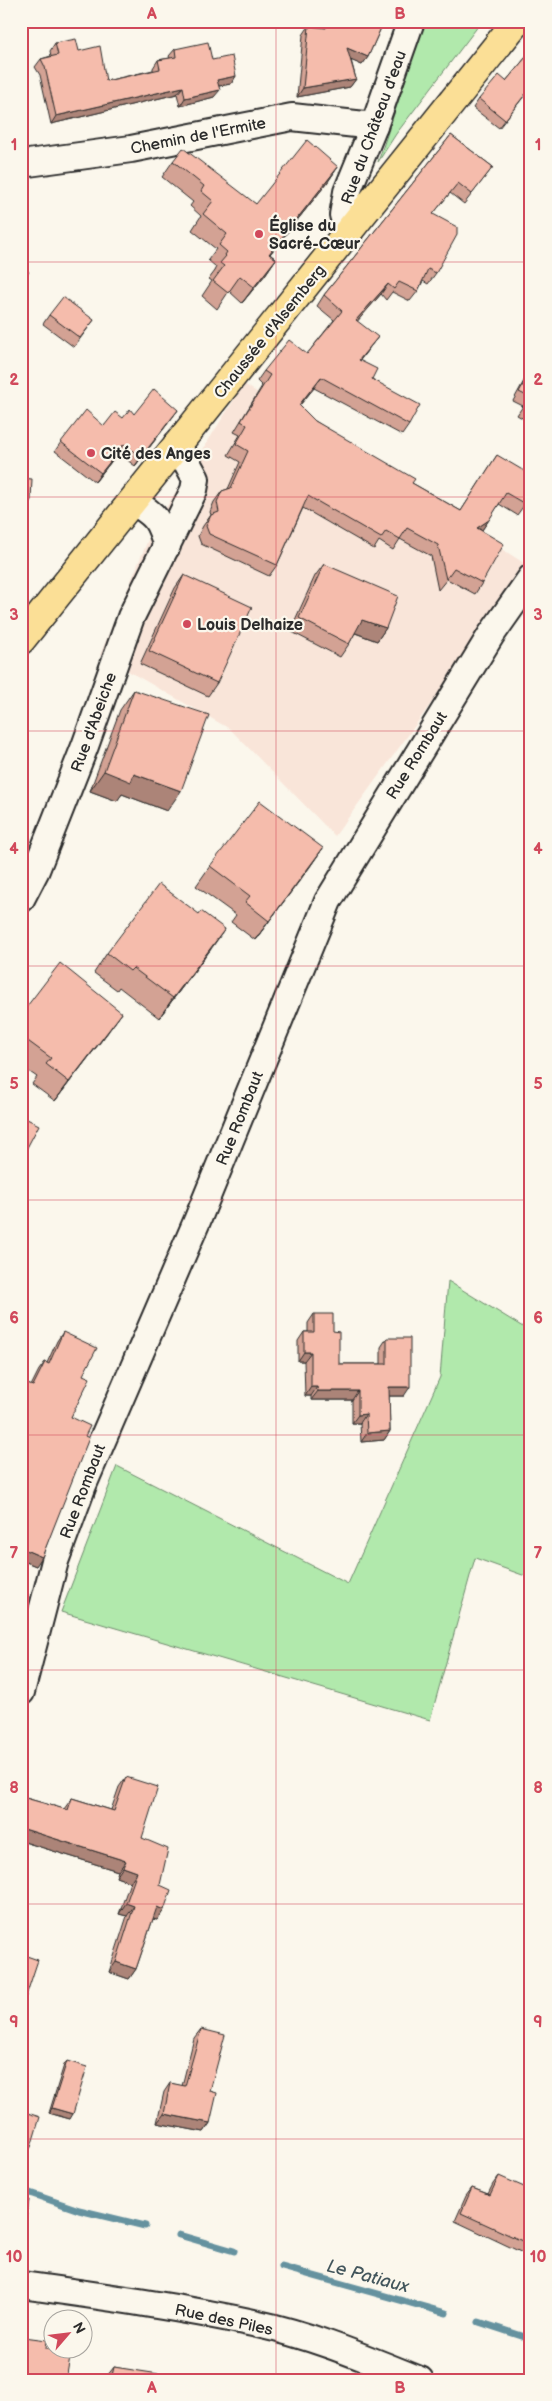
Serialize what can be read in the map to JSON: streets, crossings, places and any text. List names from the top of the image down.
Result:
{
  "streets": {
    "main road": ["Chaussée d'Alsemberg"],
    "street": [
      "Rue du Château d'eau",
      "Chemin de l'Ermite",
      "Rue d'Abeiche",
      "Rue Rombaut",
      "Rue des Piles"
    ]
  },
  "crossings": [
    ["Rue du Château d'eau", "Chemin de l'Ermite"],
    ["Rue du Château d'eau", "Chaussée d'Alsemberg"],
    ["Chaussée d'Alsemberg", "Rue d'Abeiche"]
  ],
  "water": ["Le Patiaux"],
  "places": ["Église du Sacré-Cœur", "Cité des Anges", "Louis Delhaize"],
  "north": "top right",
  "grid": {
    "columns": ["A", "B"],
    "rows": [
      "1",
      "2",
      "3",
      "4",
      "5",
      "6",
      "7",
      "8",
      "9",
      "10"
    ]
  }
}
